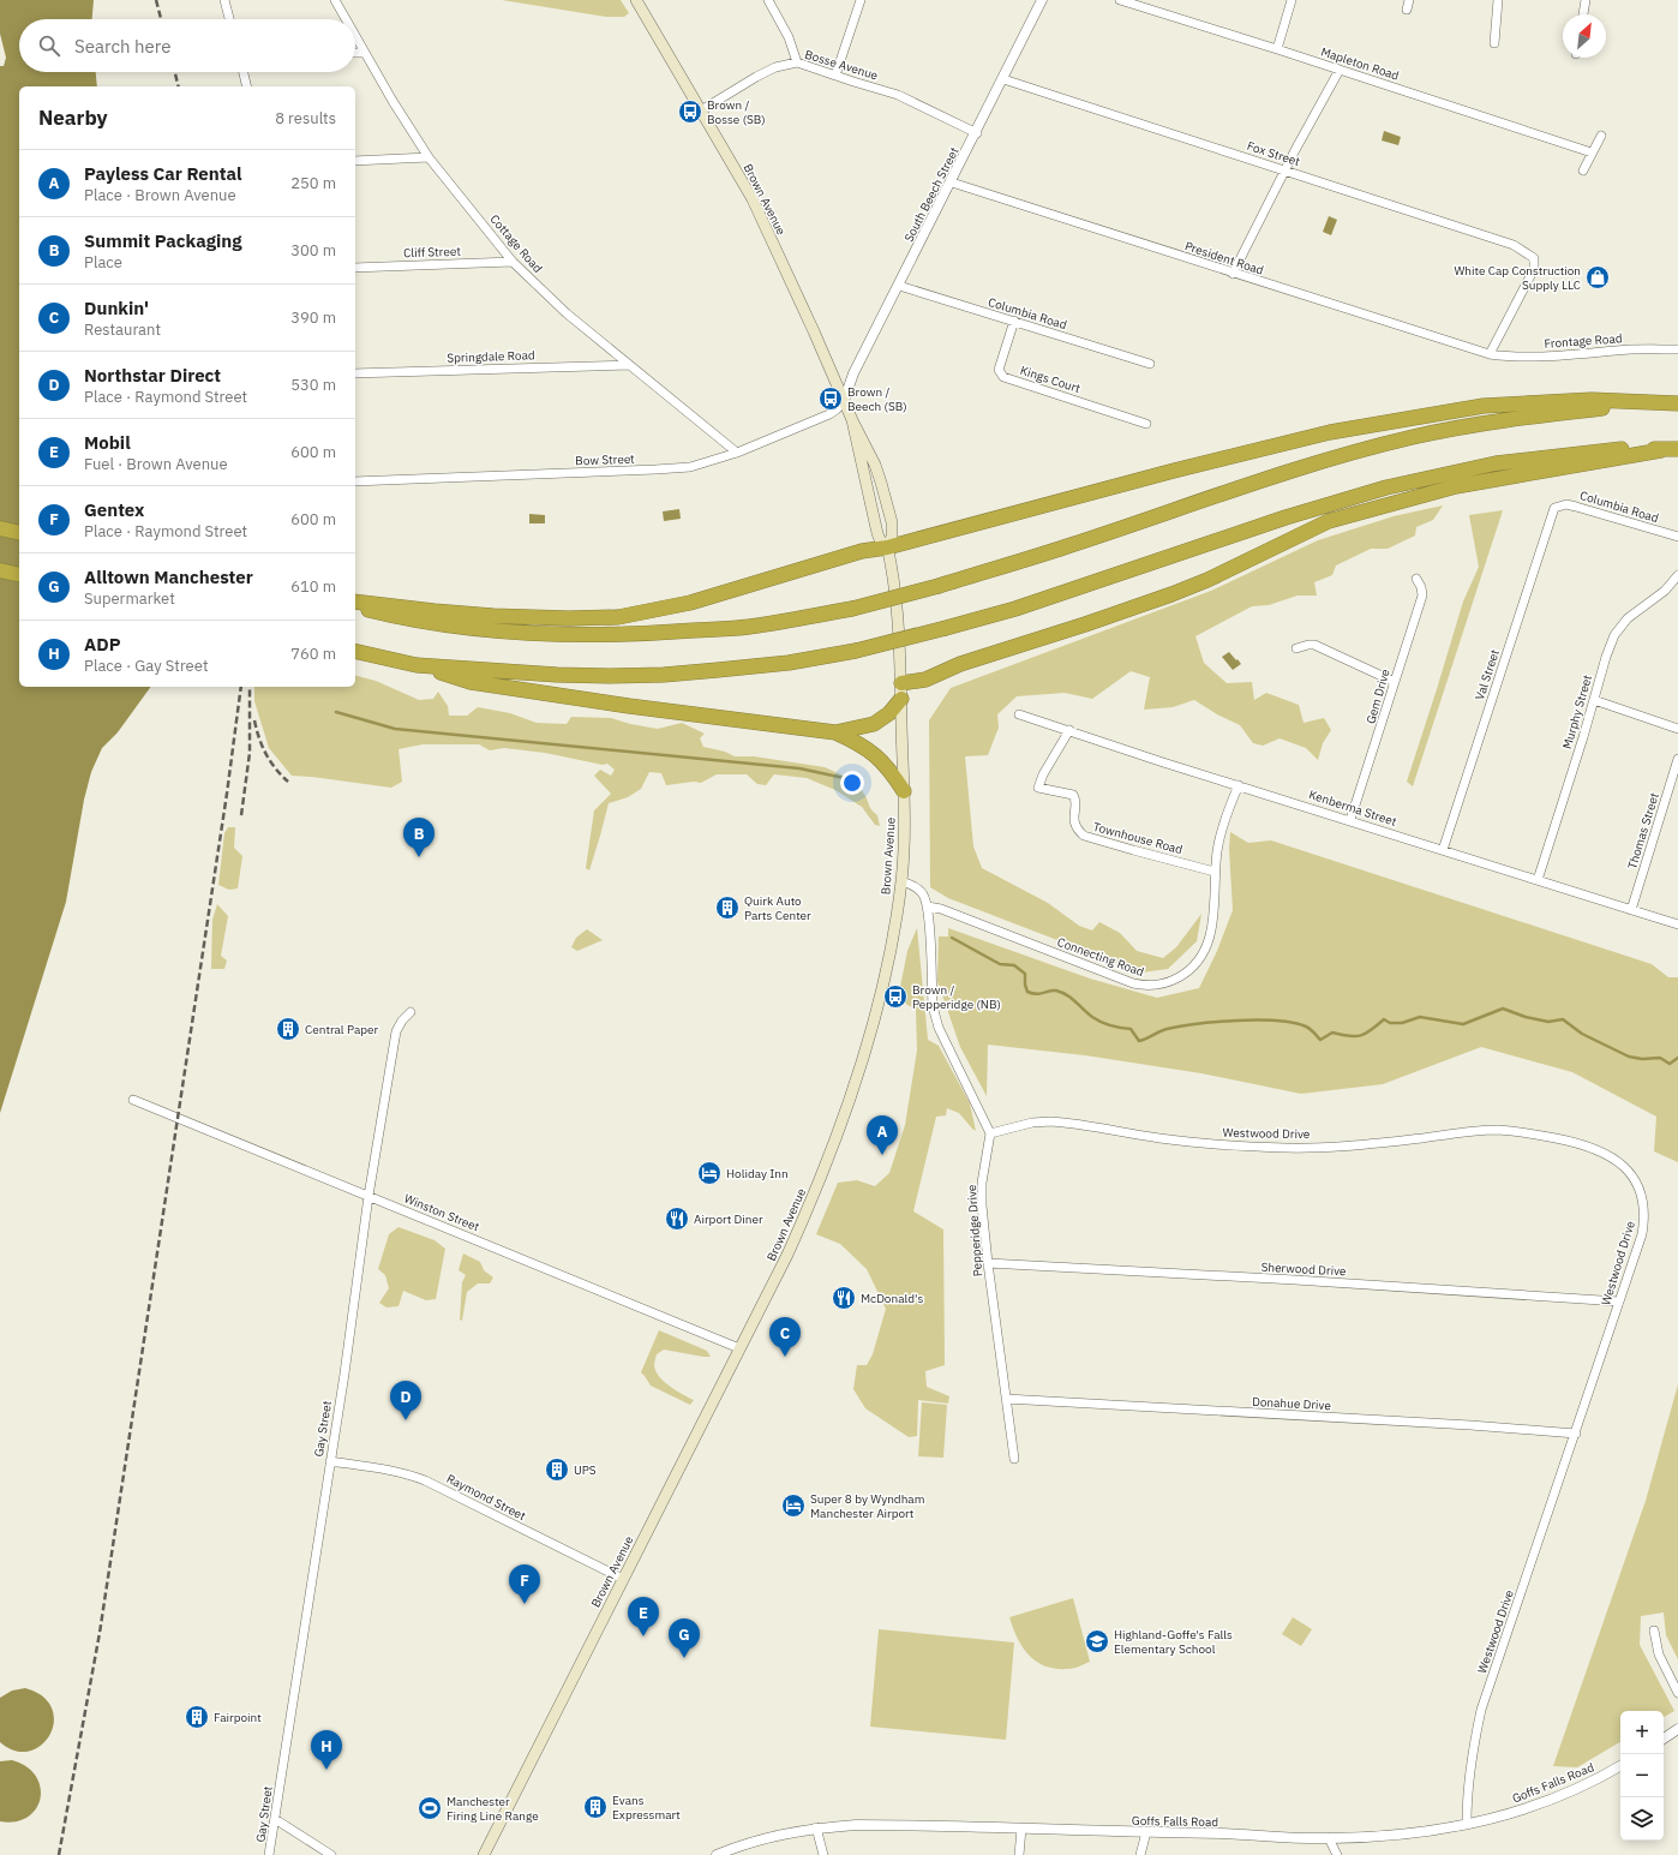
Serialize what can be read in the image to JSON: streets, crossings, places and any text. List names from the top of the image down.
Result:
{
  "streets": {
    "main road": ["Brown Avenue"],
    "street": [
      "Mapleton Road",
      "Bosse Avenue",
      "Fox Street",
      "South Beech Street",
      "Cottage Road",
      "Cliff Street",
      "President Road",
      "Columbia Road",
      "Frontage Road",
      "Springdale Road",
      "Kings Court",
      "Bow Street",
      "Val Street",
      "Gem Drive",
      "Murphy Street",
      "Kenberma Street",
      "Thomas Street",
      "Townhouse Road",
      "Connecting Road",
      "Westwood Drive",
      "Winston Street",
      "Pepperidge Drive",
      "Sherwood Drive",
      "Donahue Drive",
      "Gay Street",
      "Raymond Street",
      "Goffs Falls Road"
    ]
  },
  "crossings": [
    ["Bosse Avenue", "South Beech Street"],
    ["Bosse Avenue", "Brown Avenue"],
    ["Fox Street", "South Beech Street"],
    ["Fox Street", "President Road"],
    ["Fox Street", "Frontage Road"],
    ["South Beech Street", "Brown Avenue"],
    ["South Beech Street", "President Road"],
    ["South Beech Street", "Columbia Road"],
    ["South Beech Street", "Bow Street"],
    ["Brown Avenue", "Bow Street"],
    ["Brown Avenue", "Winston Street"],
    ["Brown Avenue", "Raymond Street"],
    ["Cottage Road", "Cliff Street"],
    ["Cottage Road", "Springdale Road"],
    ["Cottage Road", "Bow Street"],
    ["President Road", "Frontage Road"],
    ["Columbia Road", "Kings Court"],
    ["Columbia Road", "Val Street"],
    ["Val Street", "Kenberma Street"],
    ["Gem Drive", "Kenberma Street"],
    ["Murphy Street", "Kenberma Street"],
    ["Kenberma Street", "Thomas Street"],
    ["Kenberma Street", "Townhouse Road"],
    ["Kenberma Street", "Connecting Road"],
    ["Townhouse Road", "Connecting Road"],
    ["Westwood Drive", "Pepperidge Drive"],
    ["Westwood Drive", "Sherwood Drive"],
    ["Westwood Drive", "Donahue Drive"],
    ["Westwood Drive", "Goffs Falls Road"],
    ["Winston Street", "Gay Street"],
    ["Pepperidge Drive", "Sherwood Drive"],
    ["Pepperidge Drive", "Donahue Drive"],
    ["Gay Street", "Raymond Street"]
  ],
  "places": {
    "bus stop": ["Brown / Bosse (SB)", "Brown / Beech (SB)", "Brown / Pepperidge (NB)"],
    "shop": ["White Cap Construction Supply LLC"],
    "building": [
      "Quirk Auto Parts Center",
      "Central Paper",
      "UPS",
      "Fairpoint",
      "Evans Expressmart"
    ],
    "hotel": ["Holiday Inn", "Super 8 by Wyndham Manchester Airport"],
    "restaurant": ["Airport Diner", "McDonald's"],
    "school or university": ["Highland-Goffe's Falls Elementary School"],
    "sports": ["Manchester Firing Line Range"]
  },
  "north": "top right",
  "page": {
    "search": "Search here",
    "heading": ["Nearby", "8 results"],
    "list": [
      {
        "mark": "A",
        "name": "Payless Car Rental",
        "note": "Place · Brown Avenue",
        "value": "250 m"
      },
      {
        "mark": "B",
        "name": "Summit Packaging",
        "note": "Place",
        "value": "300 m"
      },
      {
        "mark": "C",
        "name": "Dunkin'",
        "note": "Restaurant",
        "value": "390 m"
      },
      {
        "mark": "D",
        "name": "Northstar Direct",
        "note": "Place · Raymond Street",
        "value": "530 m"
      },
      {
        "mark": "E",
        "name": "Mobil",
        "note": "Fuel · Brown Avenue",
        "value": "600 m"
      },
      {
        "mark": "F",
        "name": "Gentex",
        "note": "Place · Raymond Street",
        "value": "600 m"
      },
      {
        "mark": "G",
        "name": "Alltown Manchester",
        "note": "Supermarket",
        "value": "610 m"
      },
      {
        "mark": "H",
        "name": "ADP",
        "note": "Place · Gay Street",
        "value": "760 m"
      }
    ],
    "pins": [
      "B",
      "A",
      "C",
      "D",
      "F",
      "E",
      "G",
      "H"
    ],
    "map_buttons": ["+", "−"]
  }
}
